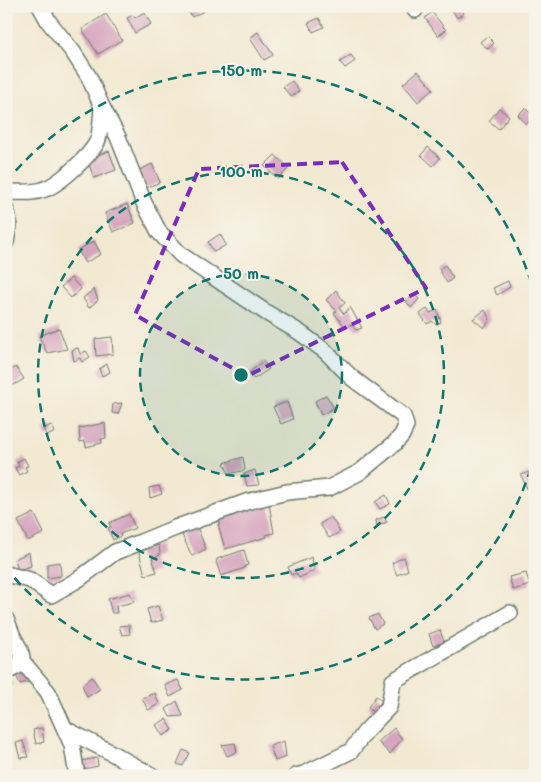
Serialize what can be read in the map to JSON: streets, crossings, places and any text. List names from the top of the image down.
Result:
{
  "rings": ["150 m", "100 m", "50 m"]
}
